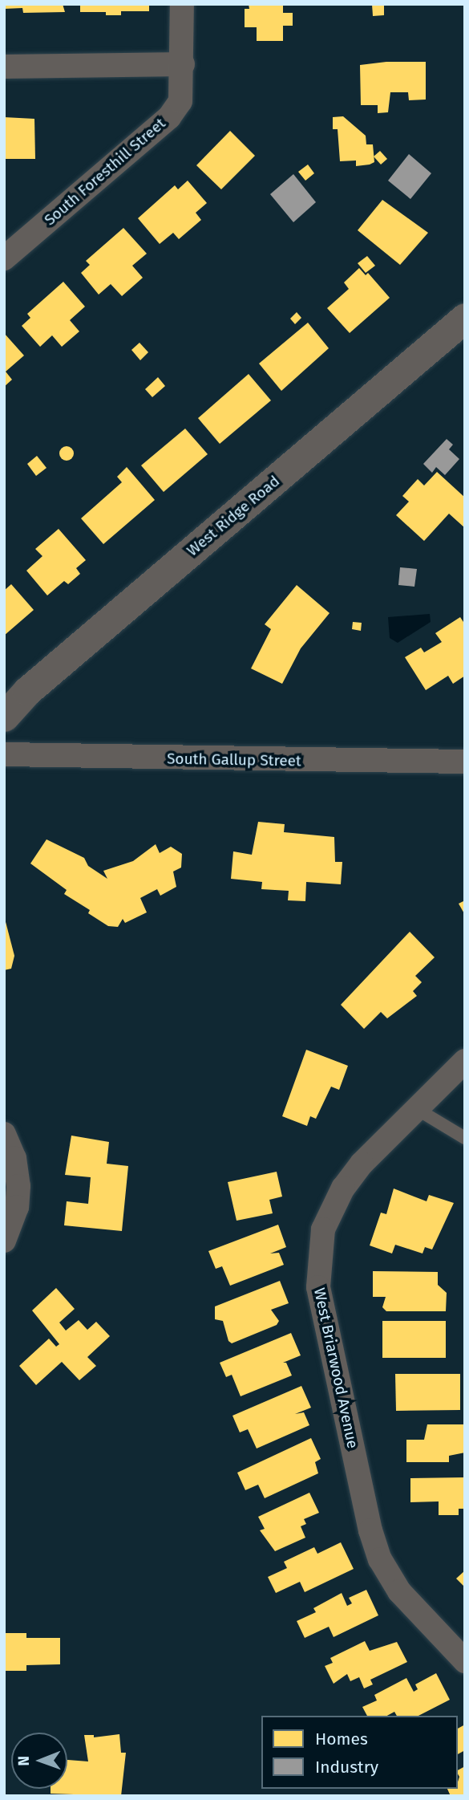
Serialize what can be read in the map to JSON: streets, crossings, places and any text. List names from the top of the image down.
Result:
{
  "streets": {
    "street": [
      "South Foresthill Street",
      "West Ridge Road",
      "South Gallup Street",
      "West Briarwood Avenue"
    ]
  },
  "legend": ["Homes", "Industry"],
  "north": "left"
}
